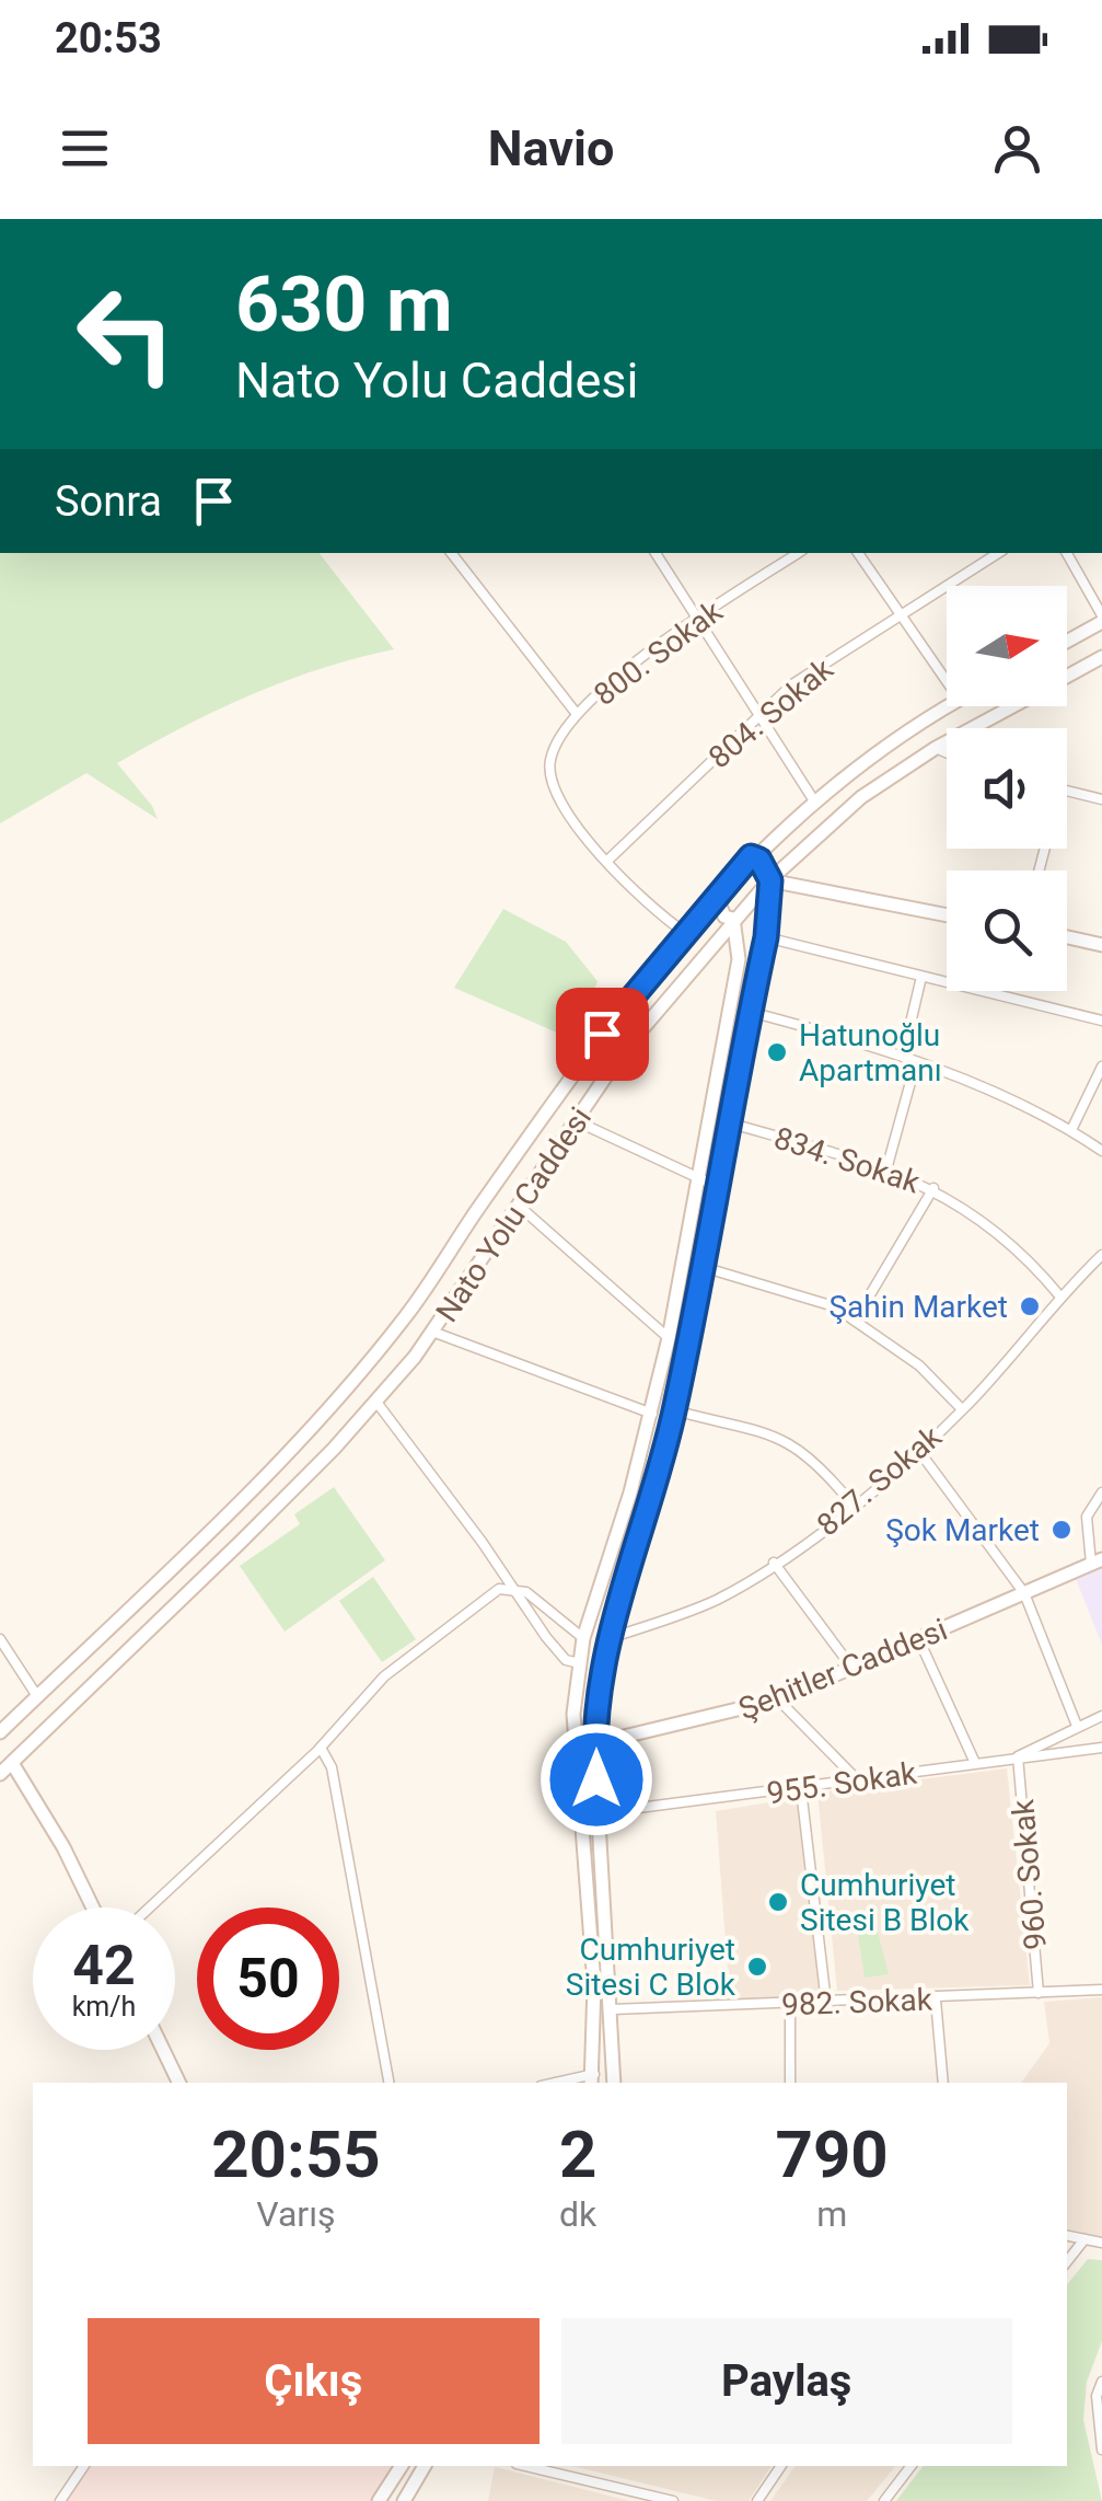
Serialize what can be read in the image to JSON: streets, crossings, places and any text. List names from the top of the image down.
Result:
{
  "streets": {
    "main road": ["Nato Yolu Caddesi", "Şehitler Caddesi"],
    "street": [
      "800. Sokak",
      "804. Sokak",
      "834. Sokak",
      "827. Sokak",
      "955. Sokak",
      "960. Sokak",
      "982. Sokak"
    ]
  },
  "crossings": [
    ["834. Sokak", "827. Sokak"],
    ["955. Sokak", "960. Sokak"],
    ["960. Sokak", "982. Sokak"]
  ],
  "places": [
    "Hatunoğlu Apartmanı",
    "Şahin Market",
    "Şok Market",
    "Cumhuriyet Sitesi B Blok",
    "Cumhuriyet Sitesi C Blok"
  ],
  "north": "right",
  "page": {
    "status": "20:53",
    "header": "Navio",
    "turn": ["630 m", "Nato Yolu Caddesi"],
    "then": "Sonra",
    "speed": "42 km/h",
    "limit": "50",
    "eta": [
      "20:55",
      "Varış",
      "2",
      "dk",
      "790",
      "m"
    ],
    "buttons": ["Çıkış", "Paylaş"]
  }
}
